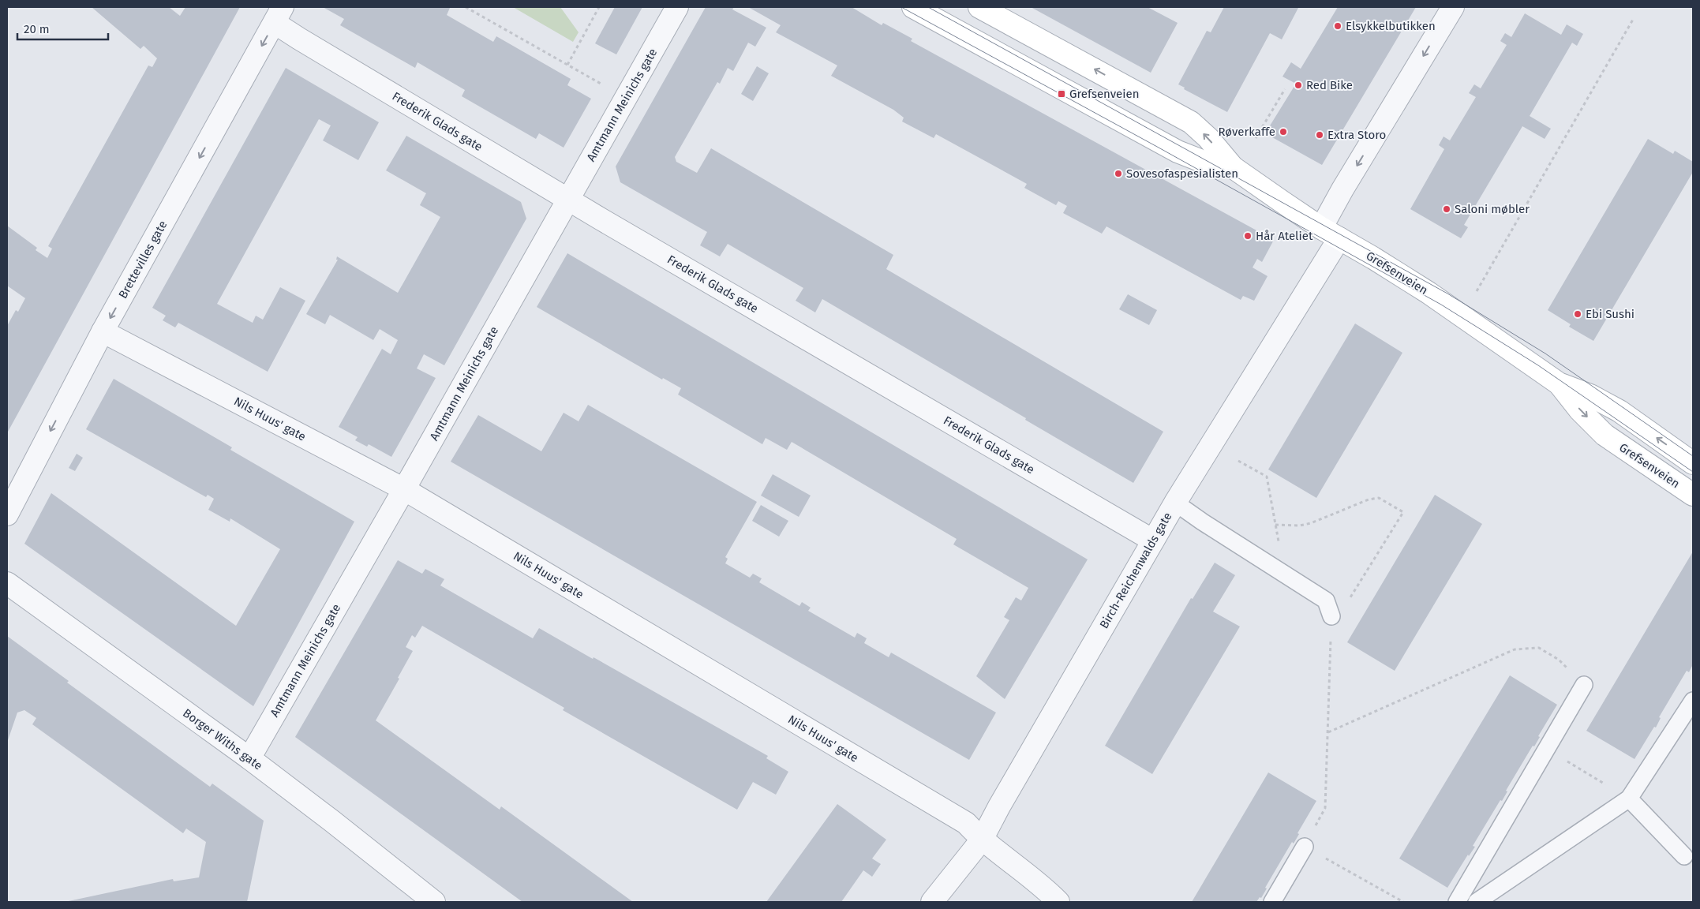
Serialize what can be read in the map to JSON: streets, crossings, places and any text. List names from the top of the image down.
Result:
{
  "streets": {
    "main road": ["Grefsenveien"],
    "street": [
      "Amtmann Meinichs gate",
      "Frederik Glads gate",
      "Brettevilles gate",
      "Nils Huus' gate",
      "Birch-Reichenwalds gate",
      "Borger Withs gate"
    ]
  },
  "crossings": [
    ["Amtmann Meinichs gate", "Frederik Glads gate"],
    ["Amtmann Meinichs gate", "Nils Huus' gate"],
    ["Amtmann Meinichs gate", "Borger Withs gate"],
    ["Frederik Glads gate", "Brettevilles gate"],
    ["Frederik Glads gate", "Birch-Reichenwalds gate"],
    ["Brettevilles gate", "Nils Huus' gate"],
    ["Grefsenveien", "Birch-Reichenwalds gate"],
    ["Nils Huus' gate", "Birch-Reichenwalds gate"]
  ],
  "one_way": ["Brettevilles gate"],
  "places": {
    "other": [
      "Elsykkelbutikken",
      "Red Bike",
      "Røverkaffe",
      "Extra Storo",
      "Sovesofaspesialisten",
      "Saloni møbler",
      "Hår Ateliet",
      "Ebi Sushi"
    ],
    "transit": ["Grefsenveien"]
  },
  "scale_bar": "20 m"
}
